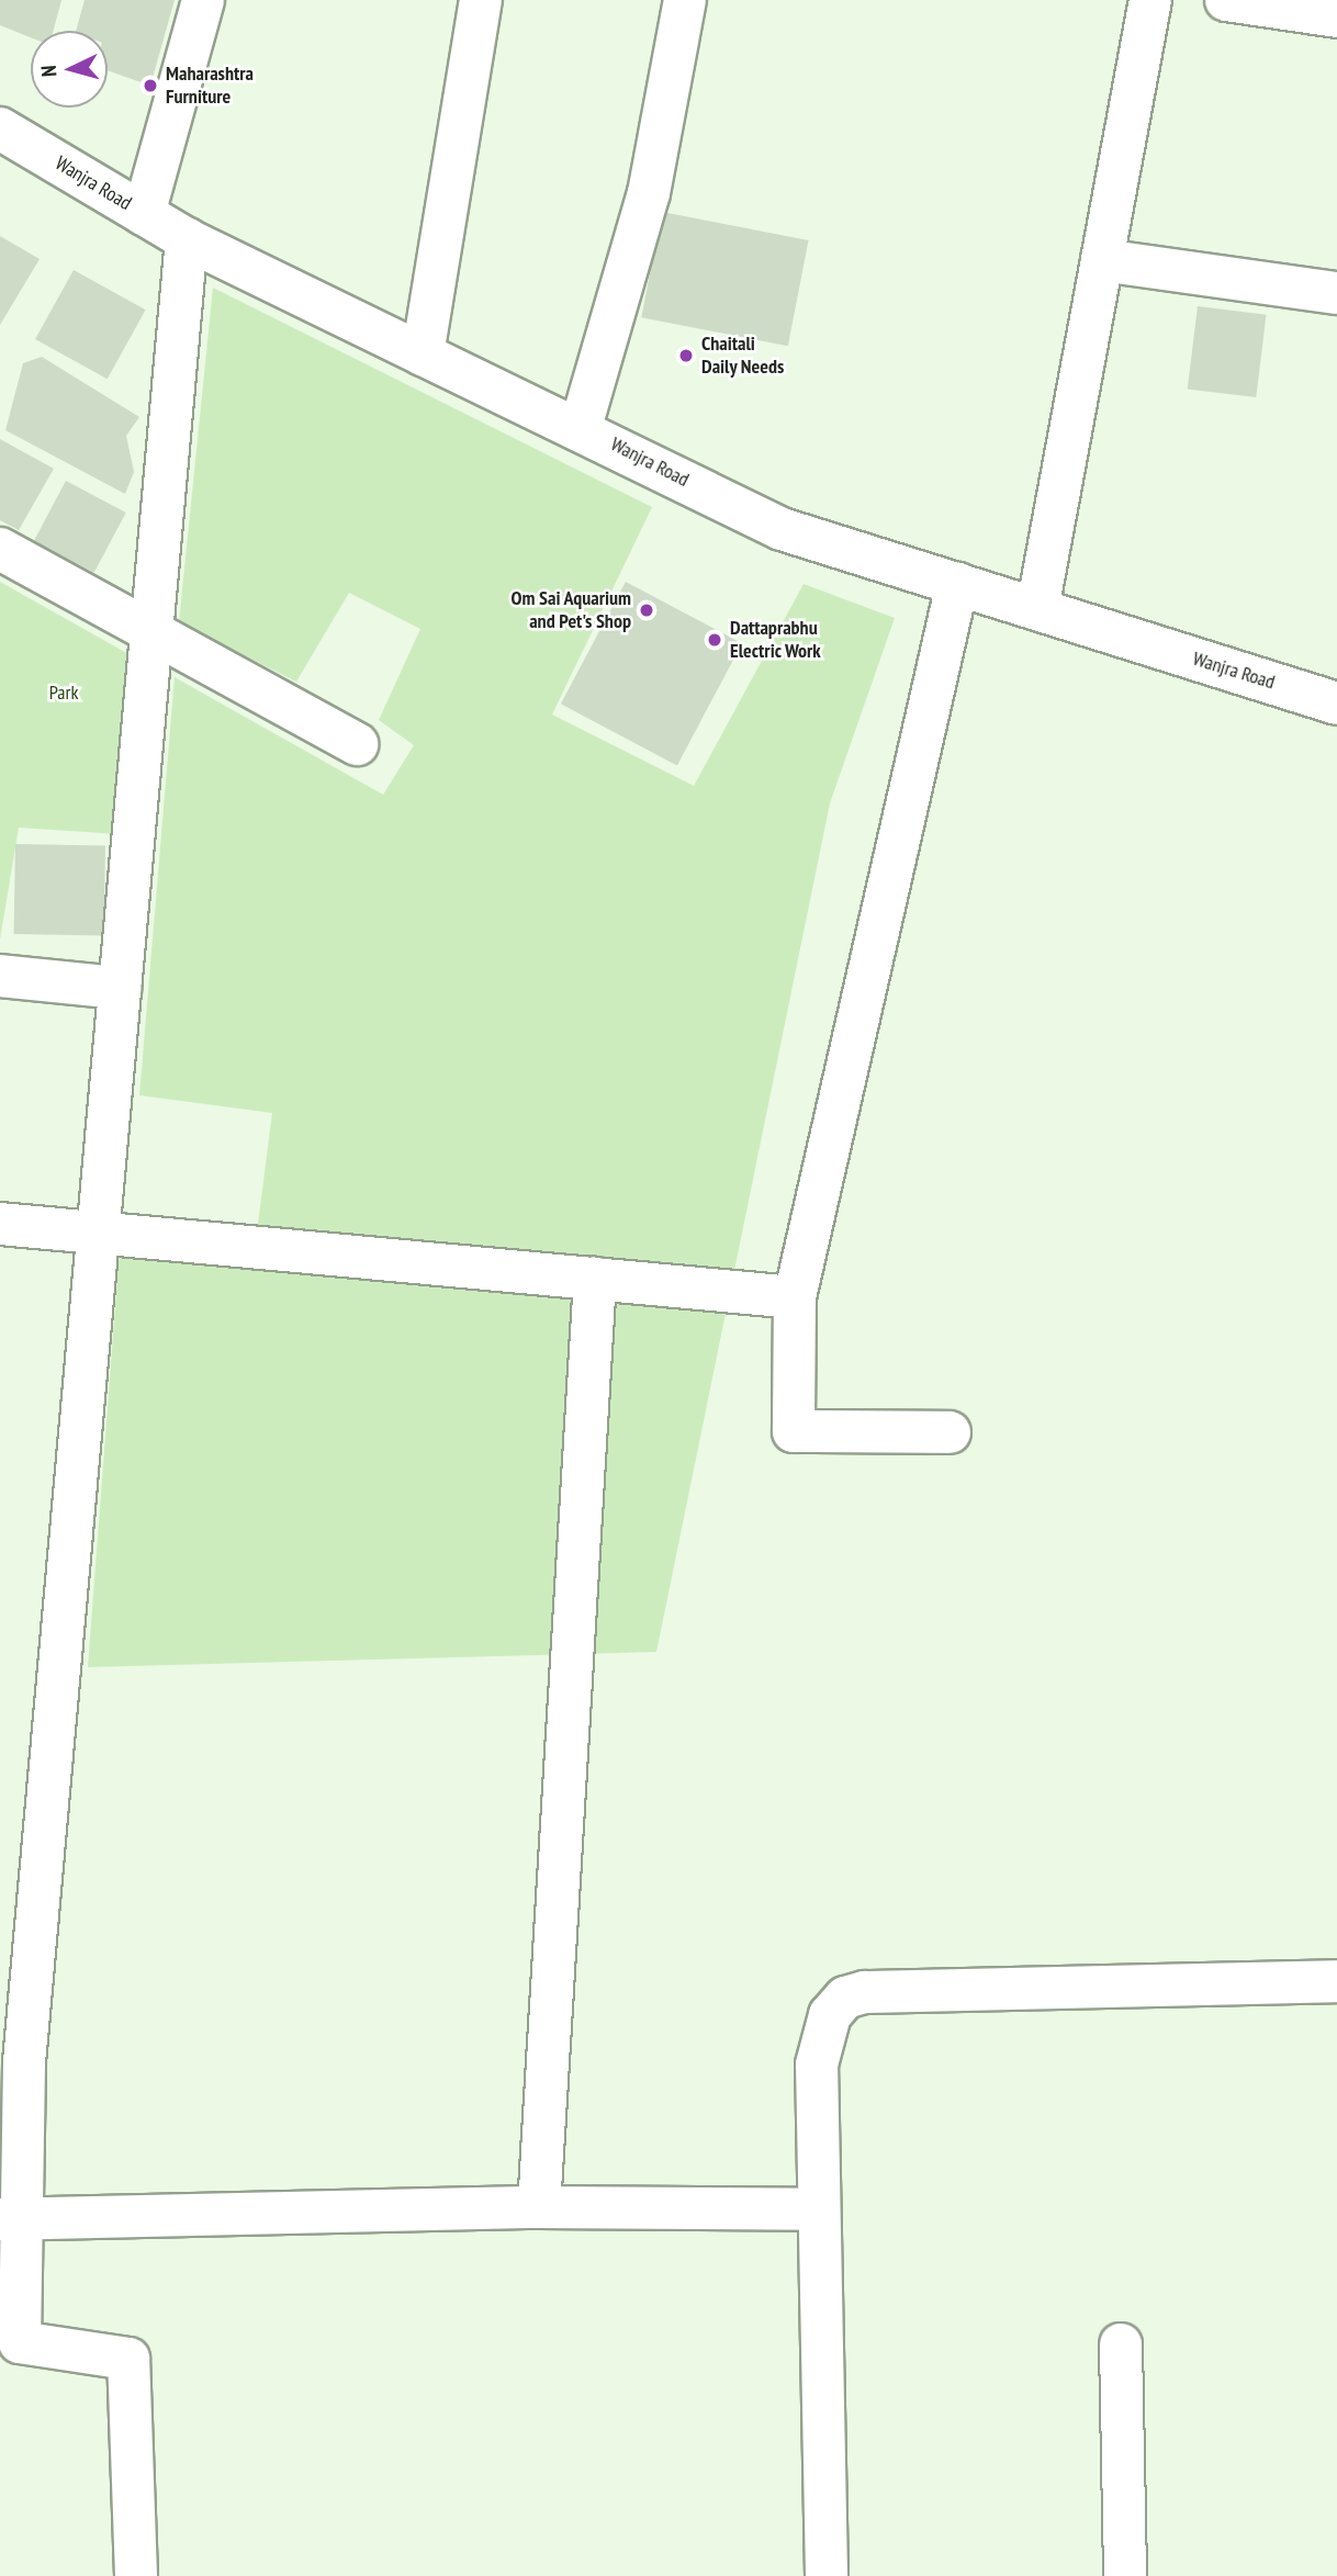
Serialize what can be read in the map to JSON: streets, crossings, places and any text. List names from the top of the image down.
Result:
{
  "streets": {
    "street": ["Wanjra Road"]
  },
  "parks": ["Park"],
  "places": [
    "Maharashtra Furniture",
    "Chaitali Daily Needs",
    "Om Sai Aquarium and Pet's Shop",
    "Dattaprabhu Electric Work"
  ],
  "north": "left"
}
